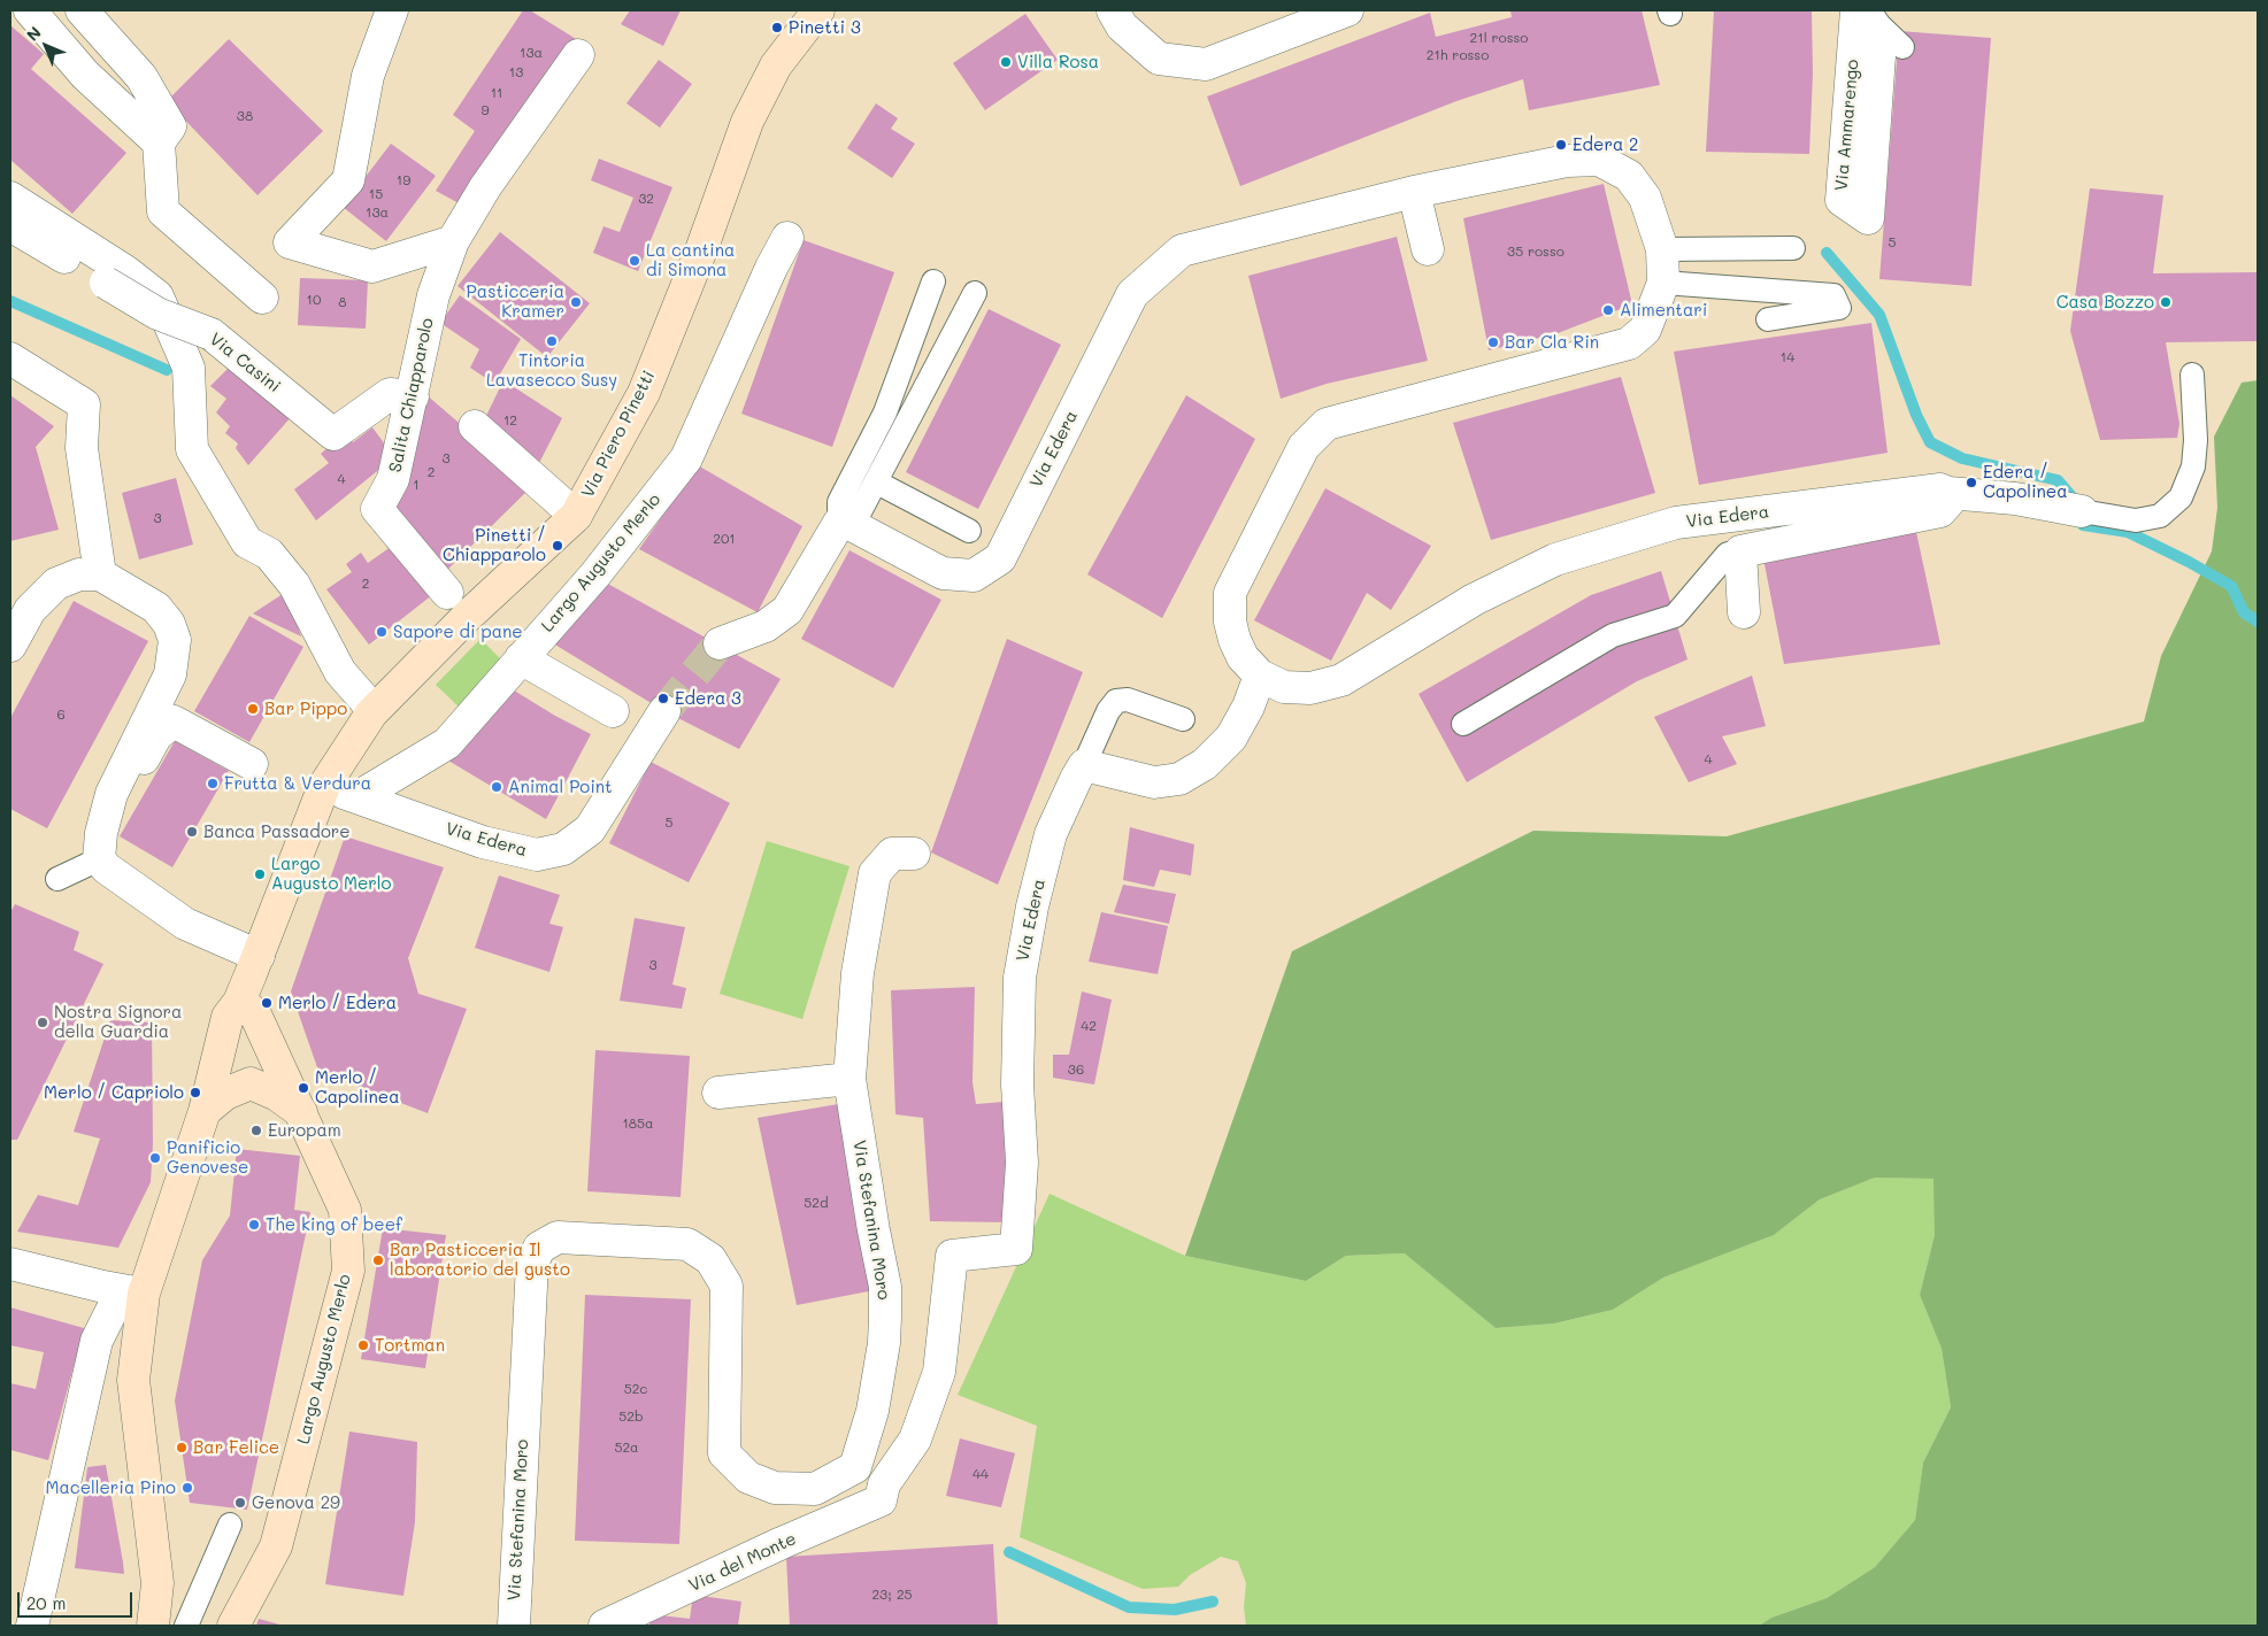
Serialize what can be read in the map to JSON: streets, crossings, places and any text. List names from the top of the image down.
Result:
{
  "streets": {
    "street": [
      "Via Ammarengo",
      "Via Casini",
      "Salita Chiapparolo",
      "Via Piero Pinetti",
      "Via Edera",
      "Largo Augusto Merlo",
      "Via Stefanina Moro",
      "Via del Monte"
    ]
  },
  "crossings": [
    ["Via Casini", "Salita Chiapparolo"],
    ["Via Edera", "Largo Augusto Merlo"],
    ["Via Edera", "Via del Monte"]
  ],
  "places": [
    "Pinetti 3",
    "Villa Rosa",
    "Edera 2",
    "La cantina di Simona",
    "Pasticceria Kramer",
    "Casa Bozzo",
    "Alimentari",
    "Tintoria Lavasecco Susy",
    "Bar Cla Rin",
    "Edera / Capolinea",
    "Pinetti / Chiapparolo",
    "Sapore di pane",
    "Edera 3",
    "Bar Pippo",
    "Frutta & Verdura",
    "Animal Point",
    "Banca Passadore",
    "Largo Augusto Merlo",
    "Merlo / Edera",
    "Nostra Signora della Guardia",
    "Merlo / Capolinea",
    "Merlo / Capriolo",
    "Europam",
    "Panificio Genovese",
    "The king of beef",
    "Bar Pasticceria Il laboratorio del gusto",
    "Tortman",
    "Bar Felice",
    "Macelleria Pino",
    "Genova 29"
  ],
  "house_numbers": [
    "21l rosso",
    "13a",
    "21h rosso",
    "13",
    "11",
    "9",
    "38",
    "19",
    "15",
    "32",
    "13a",
    "5",
    "35 rosso",
    "10",
    "8",
    "14",
    "12",
    "3",
    "2",
    "4",
    "1",
    "3",
    "201",
    "2",
    "6",
    "4",
    "5",
    "3",
    "42",
    "36",
    "185a",
    "52d",
    "52c",
    "52b",
    "52a",
    "44",
    "23; 25"
  ],
  "scale_bar": "20 m",
  "north": "top left"
}
